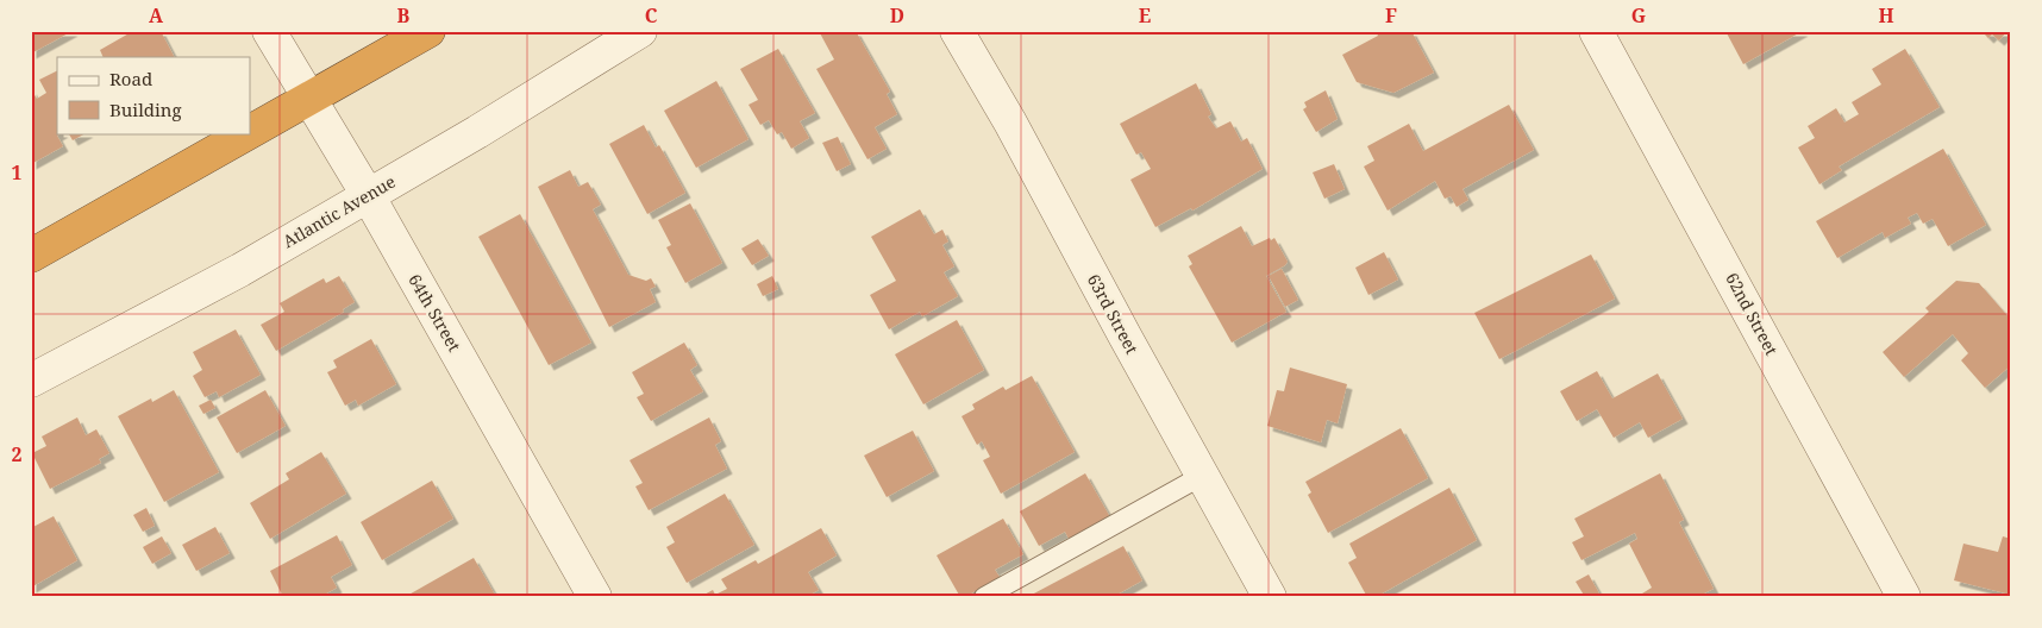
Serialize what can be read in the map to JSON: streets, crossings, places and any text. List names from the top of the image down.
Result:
{
  "streets": {
    "street": [
      "Atlantic Avenue",
      "64th Street",
      "63rd Street",
      "62nd Street"
    ]
  },
  "crossings": [
    ["Atlantic Avenue", "64th Street"]
  ],
  "legend": ["Road", "Building"],
  "grid": {
    "columns": [
      "A",
      "B",
      "C",
      "D",
      "E",
      "F",
      "G",
      "H"
    ],
    "rows": ["1", "2"]
  }
}
